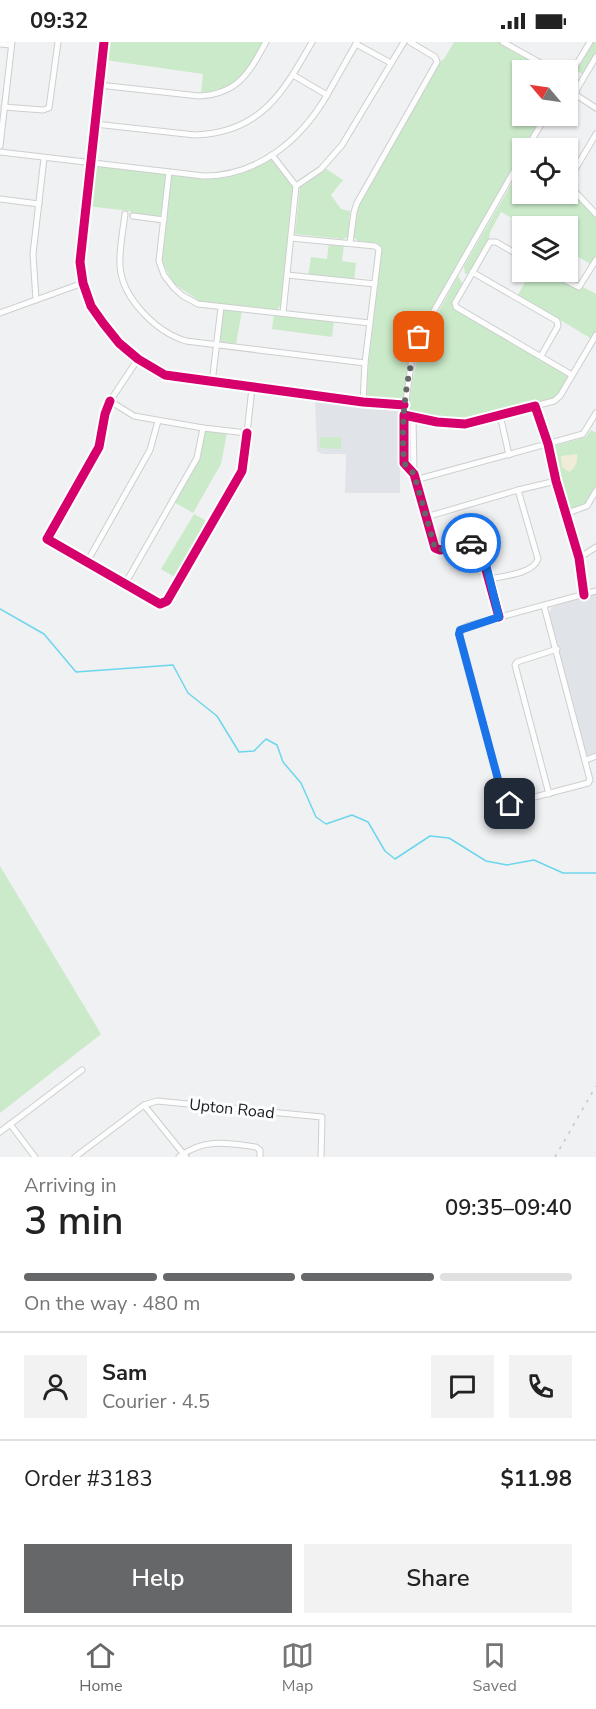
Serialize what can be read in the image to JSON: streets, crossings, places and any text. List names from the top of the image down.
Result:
{
  "streets": {
    "street": ["Upton Road"]
  },
  "north": "top left",
  "page": {
    "status": "09:32",
    "heading": ["3 min", "Arriving in", "09:35–09:40"],
    "panel": [
      "Sam",
      "Courier · 4.5",
      "Order #3183",
      "$11.98"
    ],
    "bar": "On the way · 480 m",
    "buttons": ["Help", "Share"],
    "tabs": ["Home", "Map", "Saved"]
  }
}
